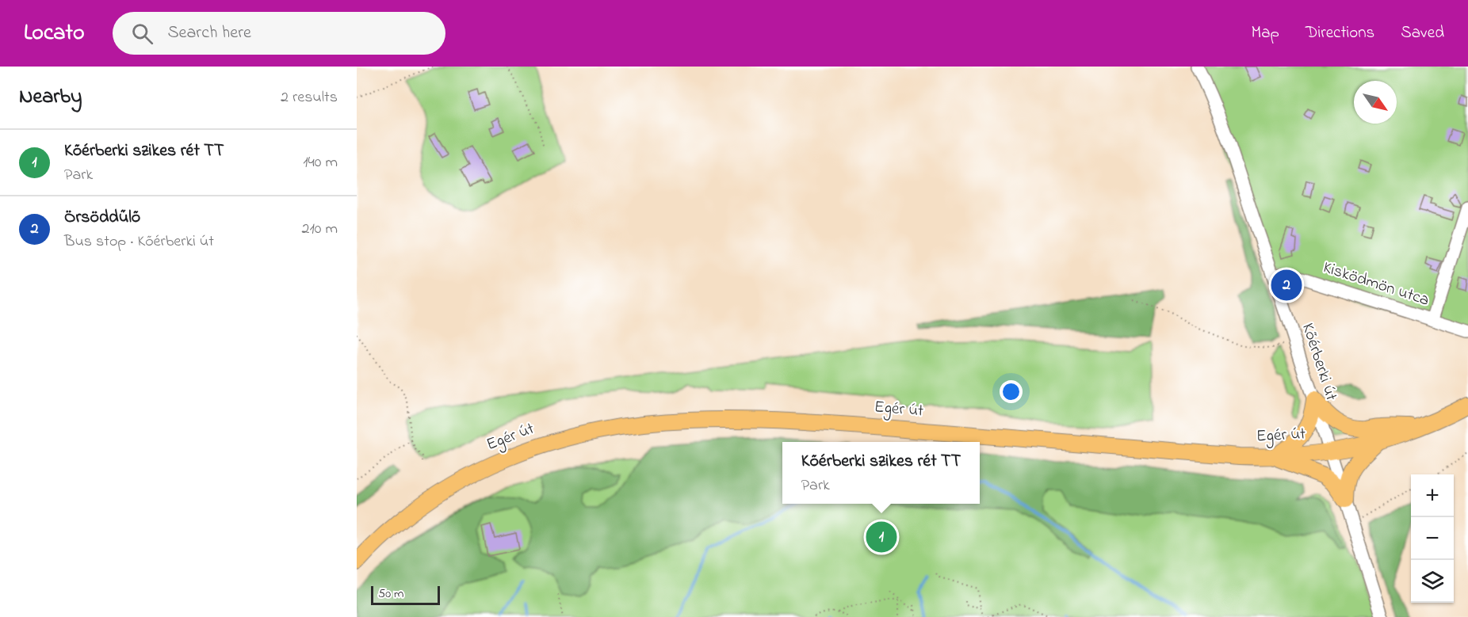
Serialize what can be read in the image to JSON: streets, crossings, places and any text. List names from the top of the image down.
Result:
{
  "streets": {
    "main road": ["Egér út"],
    "street": ["Kisködmön utca", "Kőérberki út"]
  },
  "crossings": [
    ["Kisködmön utca", "Kőérberki út"],
    ["Kőérberki út", "Egér út"]
  ],
  "scale_bar": "50 m",
  "north": "bottom right",
  "page": {
    "header": "Locato",
    "search": "Search here",
    "nav": ["Map", "Directions", "Saved"],
    "heading": ["Nearby", "2 results"],
    "list": [
      {
        "mark": "1",
        "name": "Kőérberki szikes rét TT",
        "note": "Park",
        "value": "140 m"
      },
      {
        "mark": "2",
        "name": "Örsöddűlő",
        "note": "Bus stop · Kőérberki út",
        "value": "210 m"
      }
    ],
    "pins": ["2", "1"],
    "popup": ["Kőérberki szikes rét TT", "Park"],
    "map_buttons": ["+", "−"],
    "scale": "50 m"
  }
}
